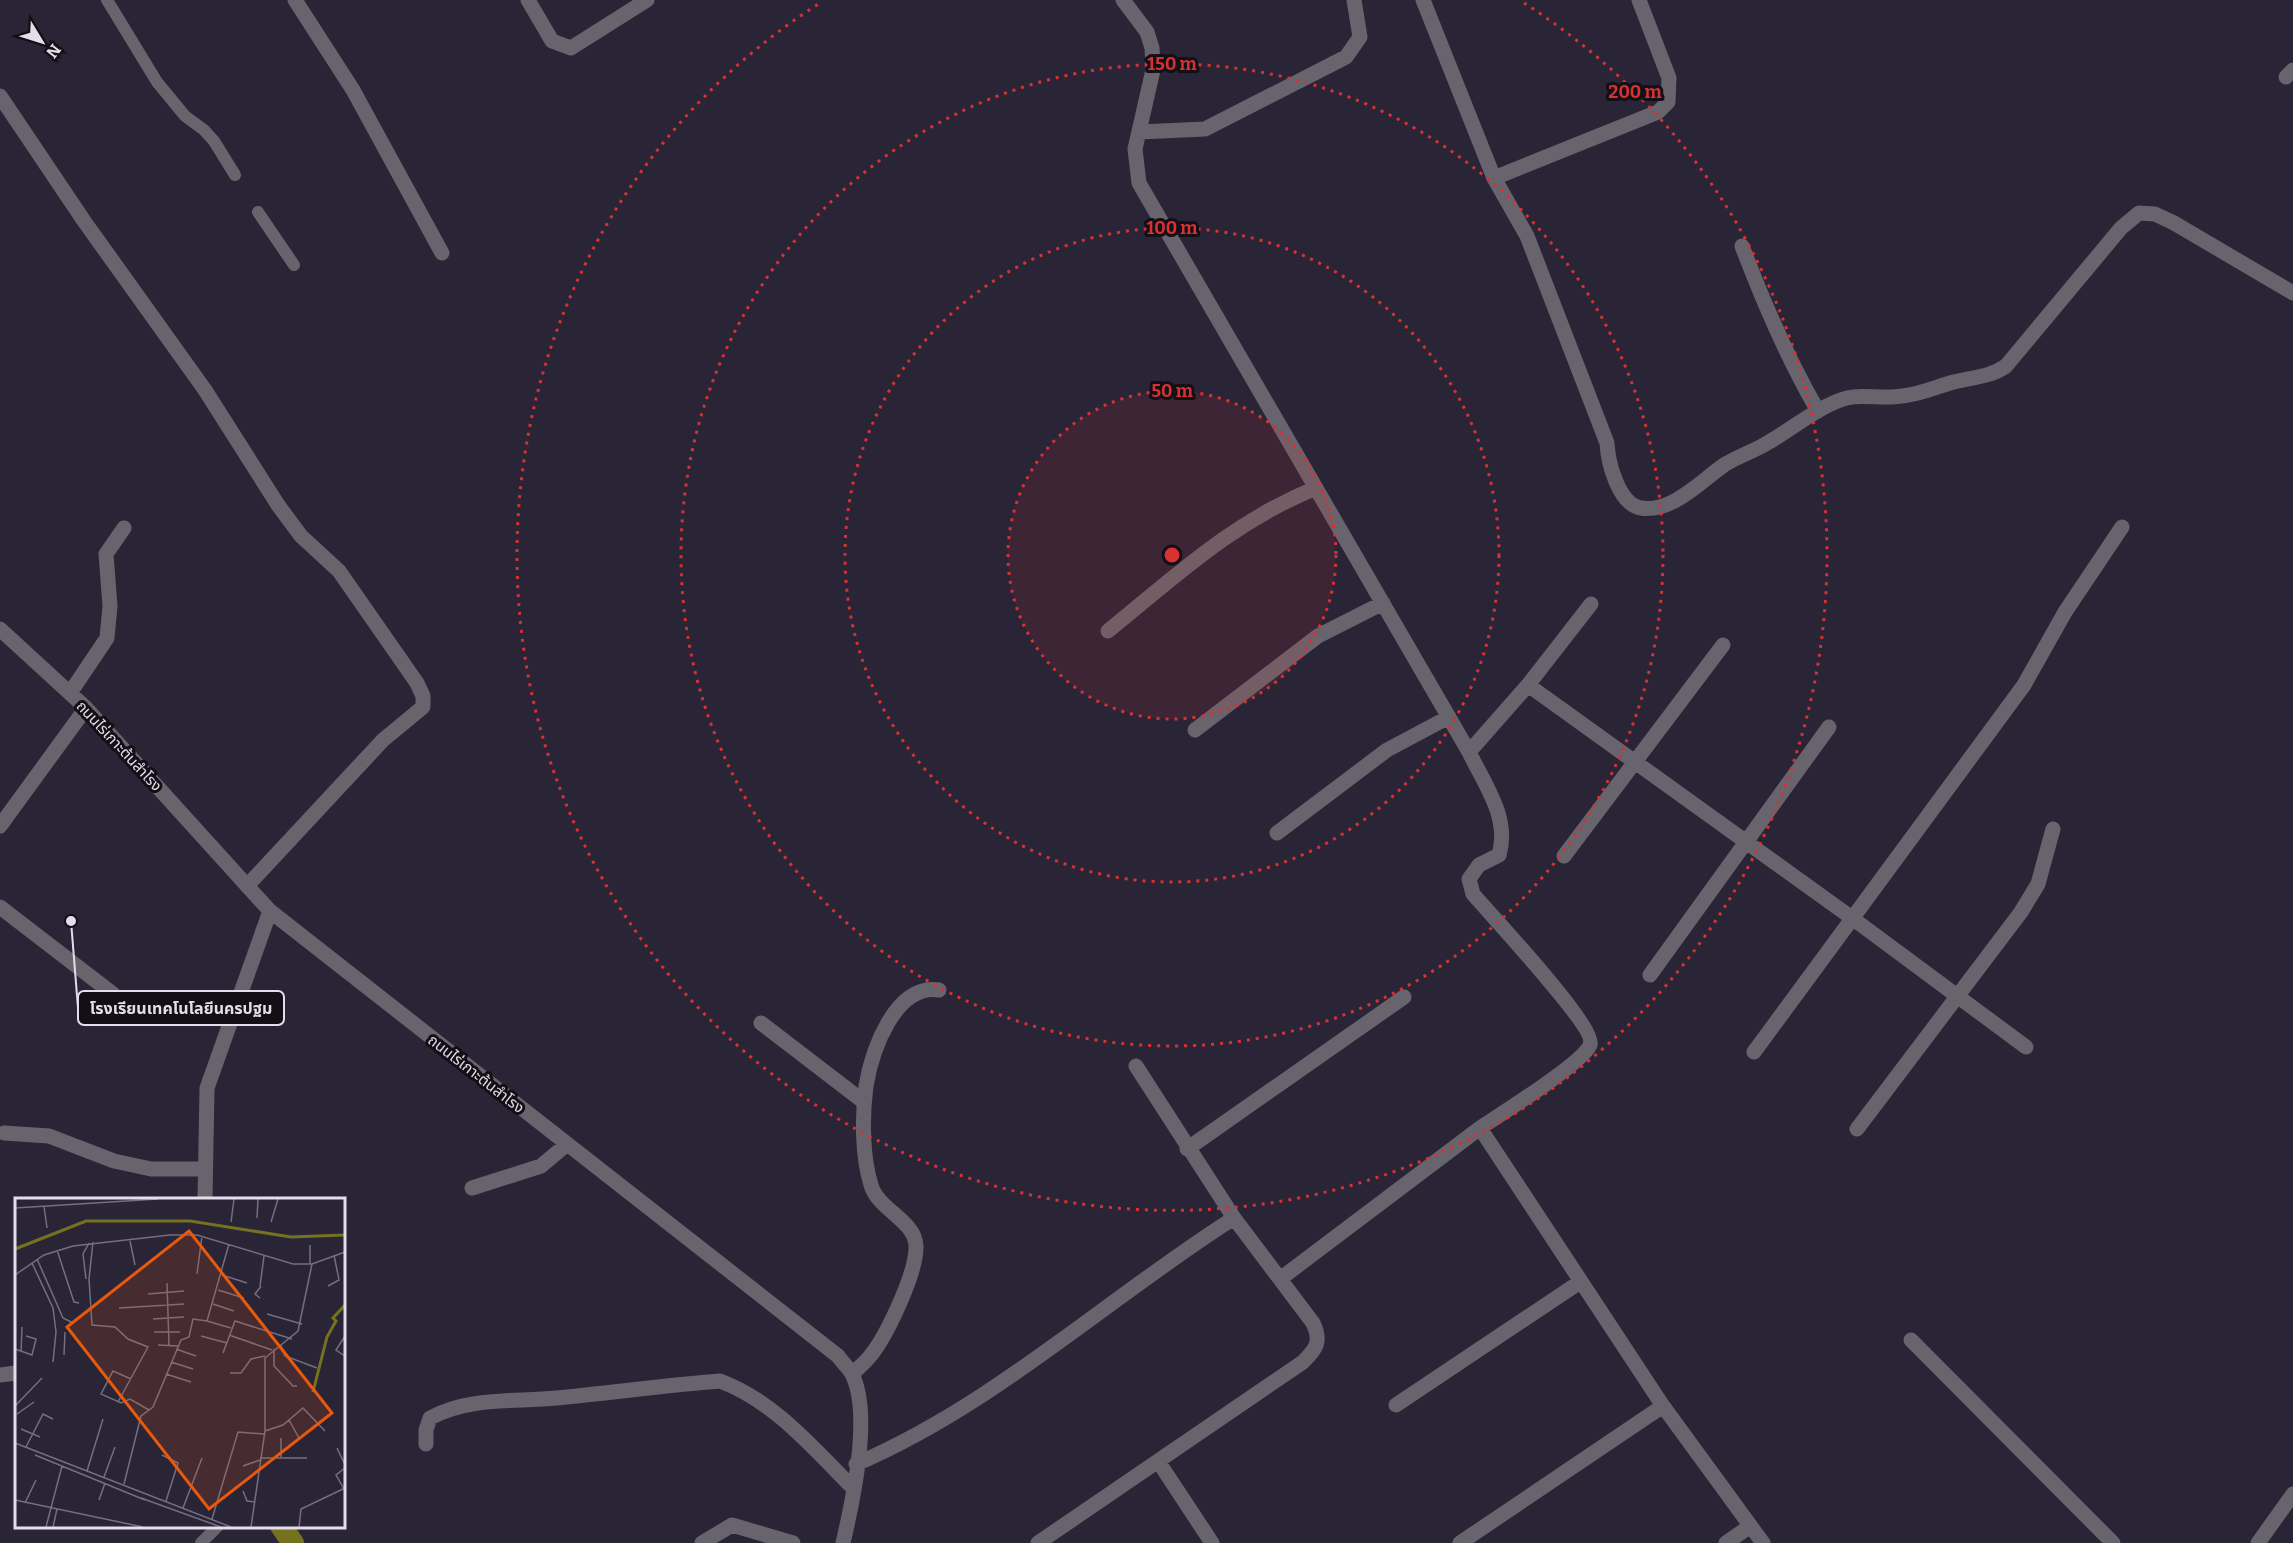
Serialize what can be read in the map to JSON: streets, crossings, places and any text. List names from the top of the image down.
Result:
{
  "streets": {
    "street": ["ถนนไร่เกาะต้นสำโรง"]
  },
  "places": ["โรงเรียนเทคโนโลยีนครปฐม"],
  "north": "bottom right",
  "rings": [
    "150 m",
    "200 m",
    "100 m",
    "50 m"
  ]
}
